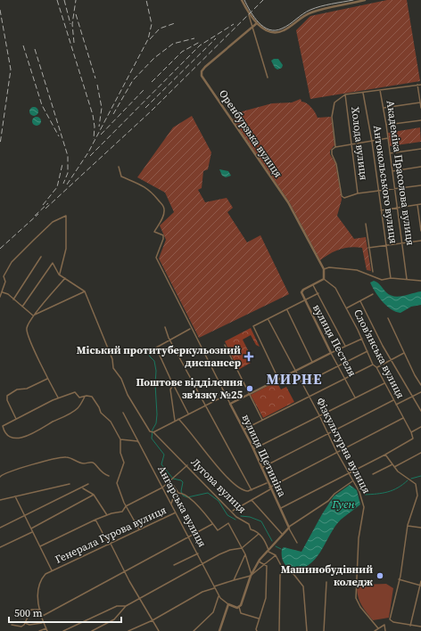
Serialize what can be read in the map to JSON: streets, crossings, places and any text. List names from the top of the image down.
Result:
{
  "streets": {
    "street": [
      "Оренбурзька вулиця",
      "Холода вулиця",
      "Академіка Прасолова вулиця",
      "Антокольського вулиця",
      "вулиця Пестеля",
      "Слов'янська вулиця",
      "Фізкультурна вулиця",
      "вулиця Щетиніна",
      "Лугова вулиця",
      "Ангарська вулиця",
      "Генерала Гурова вулиця"
    ]
  },
  "crossings": [
    ["Ангарська вулиця", "Генерала Гурова вулиця"]
  ],
  "districts": ["МИРНЕ"],
  "water": ["Гуен"],
  "places": {
    "health": ["Міський протитуберкульозний диспансер"],
    "other": ["Поштове відділення зв'язку №25", "Машинобудівний коледж"]
  },
  "scale_bar": "500 m"
}
